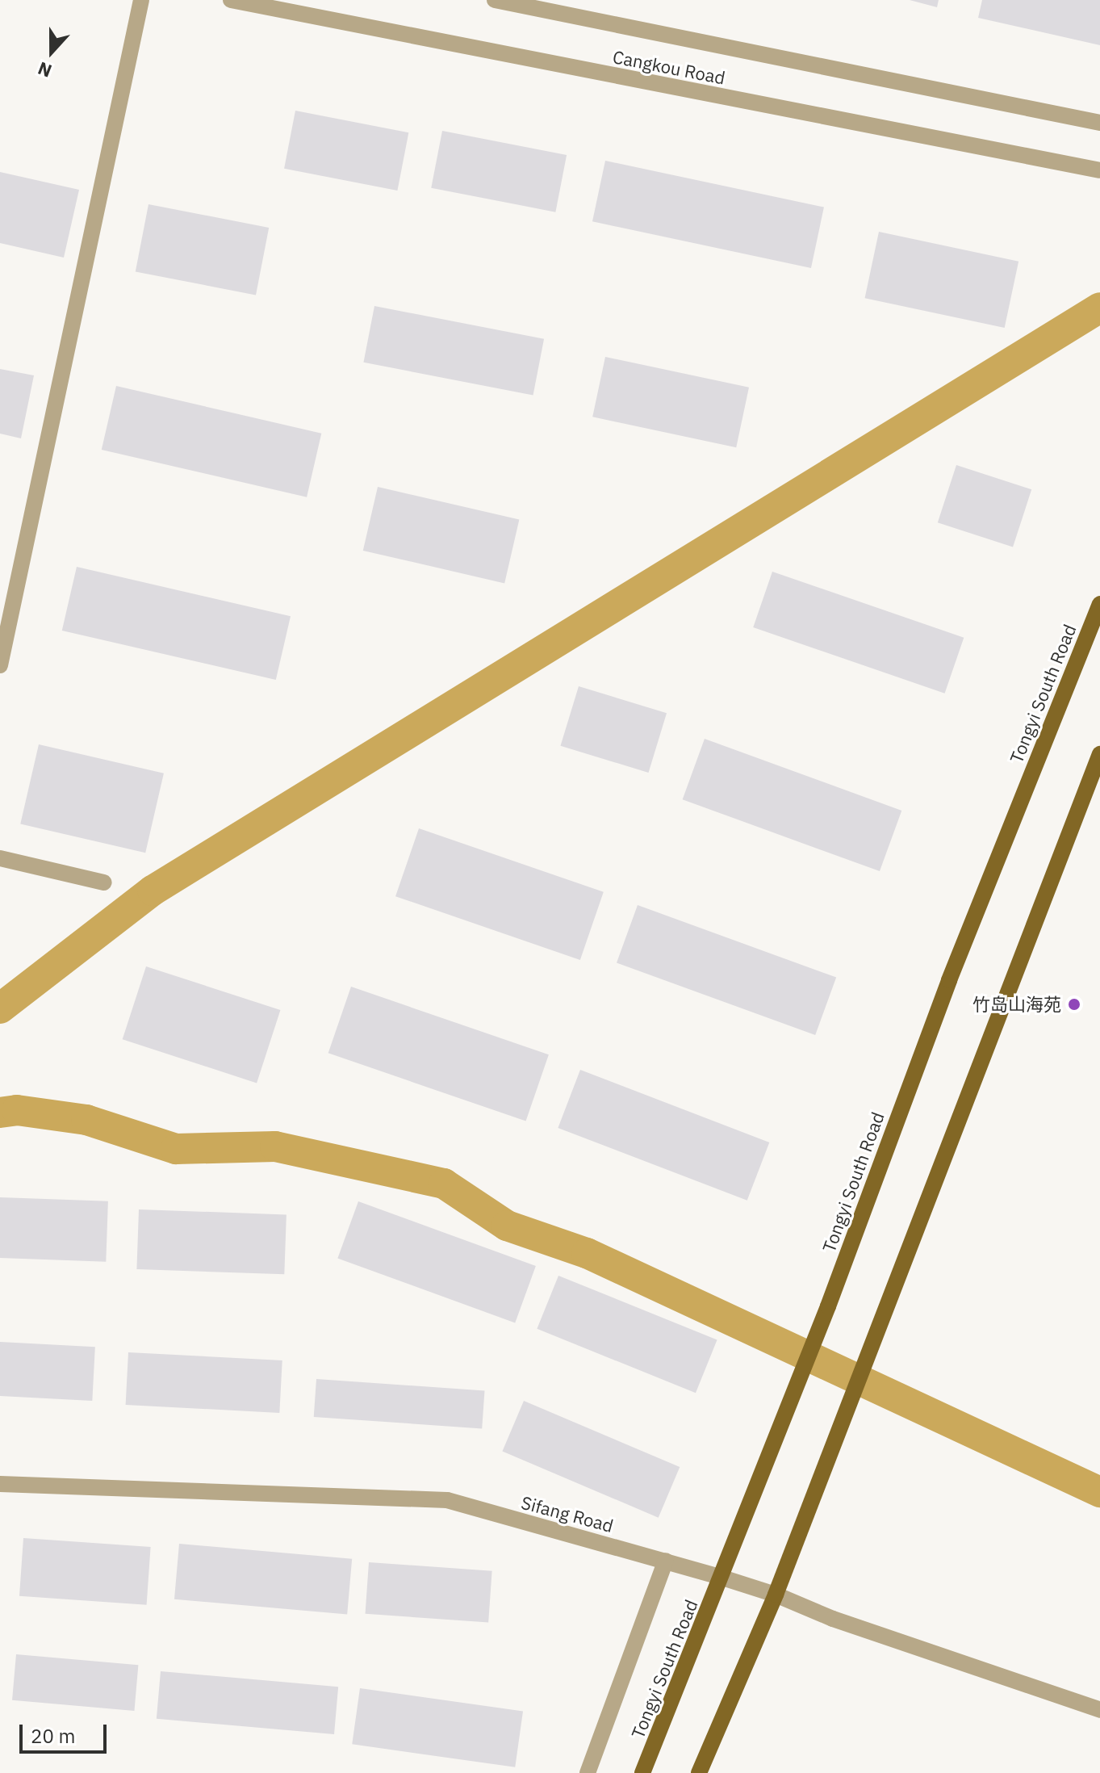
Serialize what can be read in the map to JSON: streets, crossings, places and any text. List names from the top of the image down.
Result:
{
  "streets": {
    "main road": ["Tongyi South Road"],
    "street": ["Cangkou Road", "Sifang Road"]
  },
  "crossings": [
    ["Tongyi South Road", "Sifang Road"]
  ],
  "places": ["竹岛山海苑"],
  "scale_bar": "20 m",
  "north": "bottom"
}
